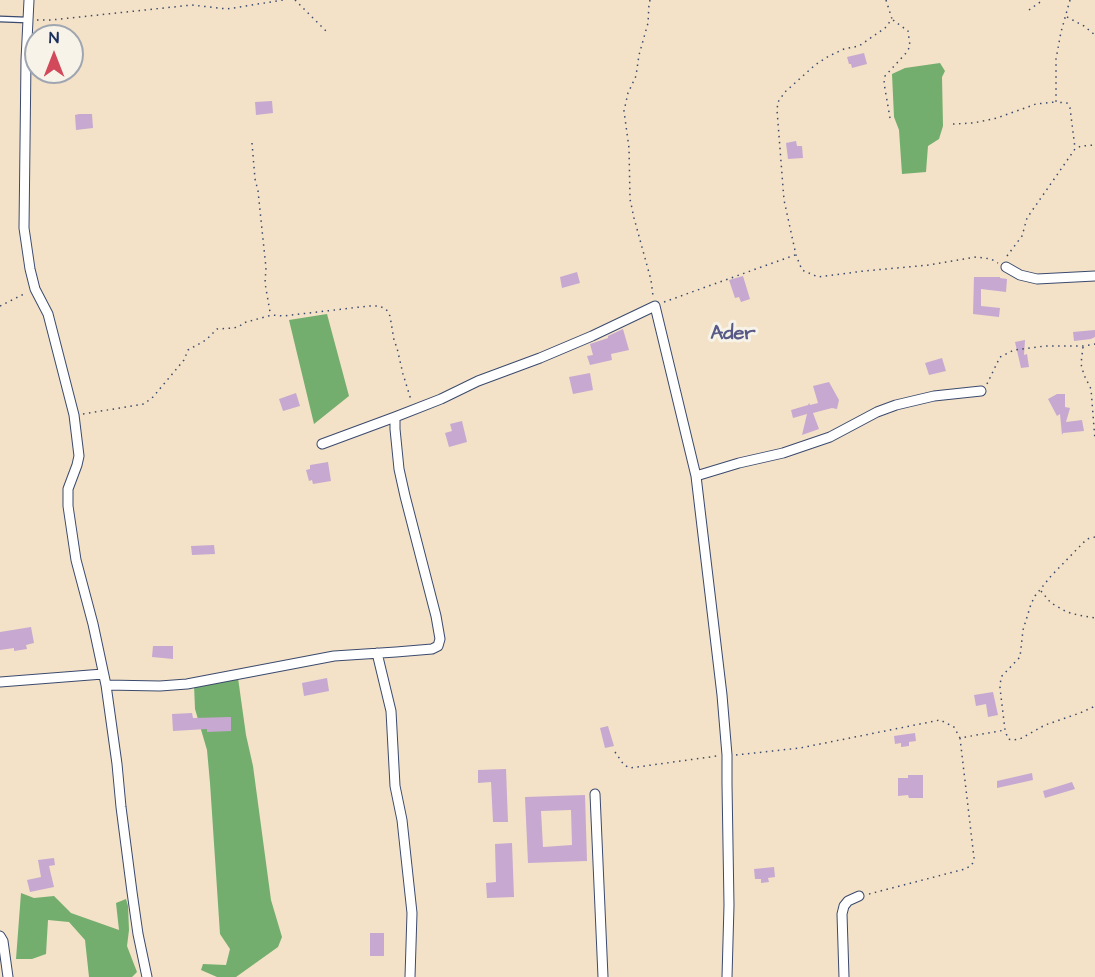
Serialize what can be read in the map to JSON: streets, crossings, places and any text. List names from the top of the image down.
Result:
{
  "districts": ["Ader"],
  "north": "top"
}
